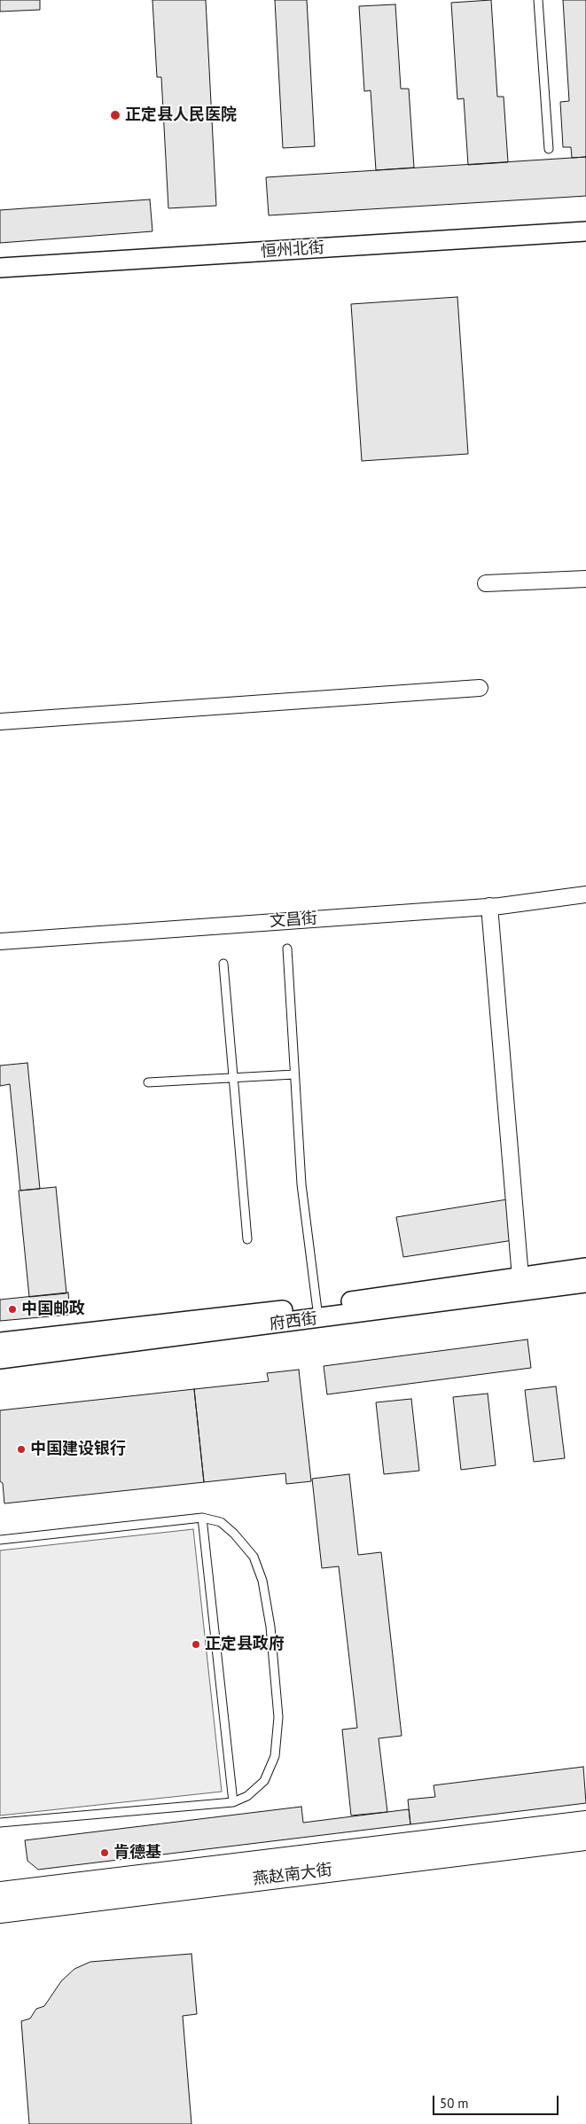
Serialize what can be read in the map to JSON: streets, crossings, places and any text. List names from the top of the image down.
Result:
{
  "streets": {
    "main road": ["燕赵南大街"],
    "street": ["恒州北街", "文昌街", "府西街"]
  },
  "places": [
    "正定县人民医院",
    "中国邮政",
    "中国建设银行",
    "正定县政府",
    "肯德基"
  ],
  "scale_bar": "50 m"
}
